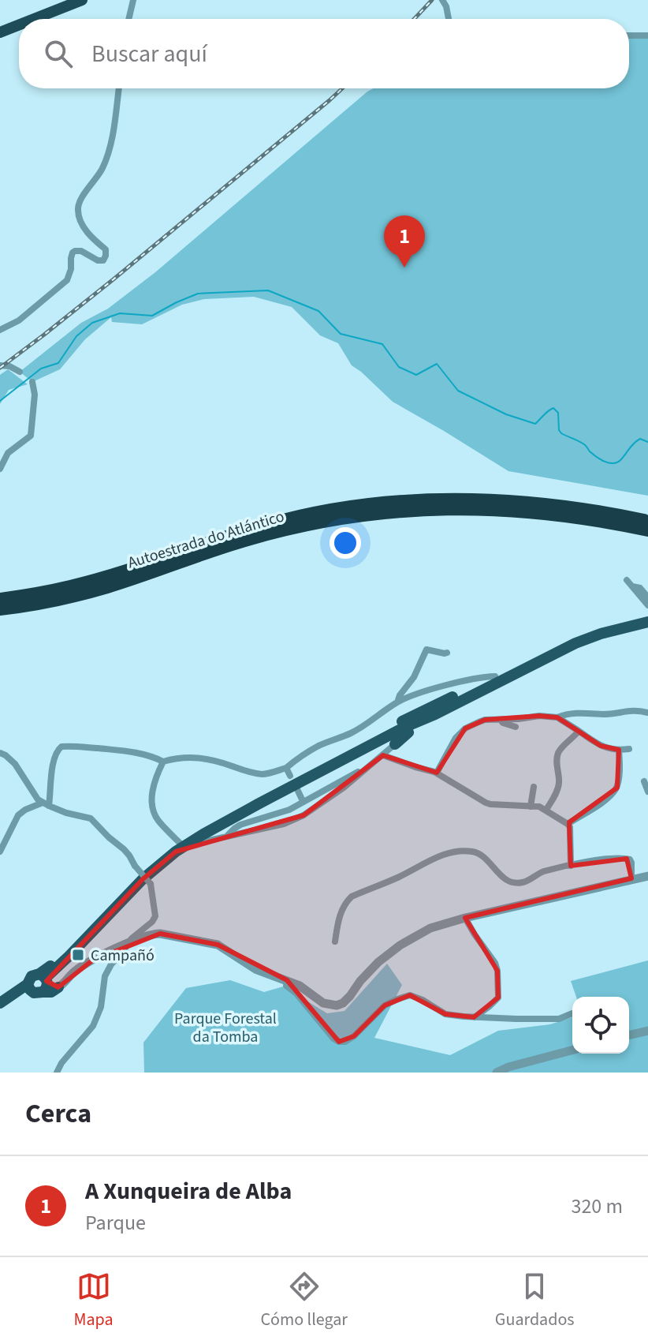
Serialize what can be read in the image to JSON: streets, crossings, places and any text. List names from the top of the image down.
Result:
{
  "streets": {
    "highway": ["Autoestrada do Atlántico"]
  },
  "parks": ["Parque Forestal da Tomba"],
  "places": {
    "transit": ["Campañó"]
  },
  "page": {
    "search": "Buscar aquí",
    "pins": "1",
    "heading": "Cerca",
    "list": [
      {
        "mark": "1",
        "name": "A Xunqueira de Alba",
        "note": "Parque",
        "value": "320 m"
      }
    ],
    "nav": ["Mapa", "Cómo llegar", "Guardados"]
  }
}
